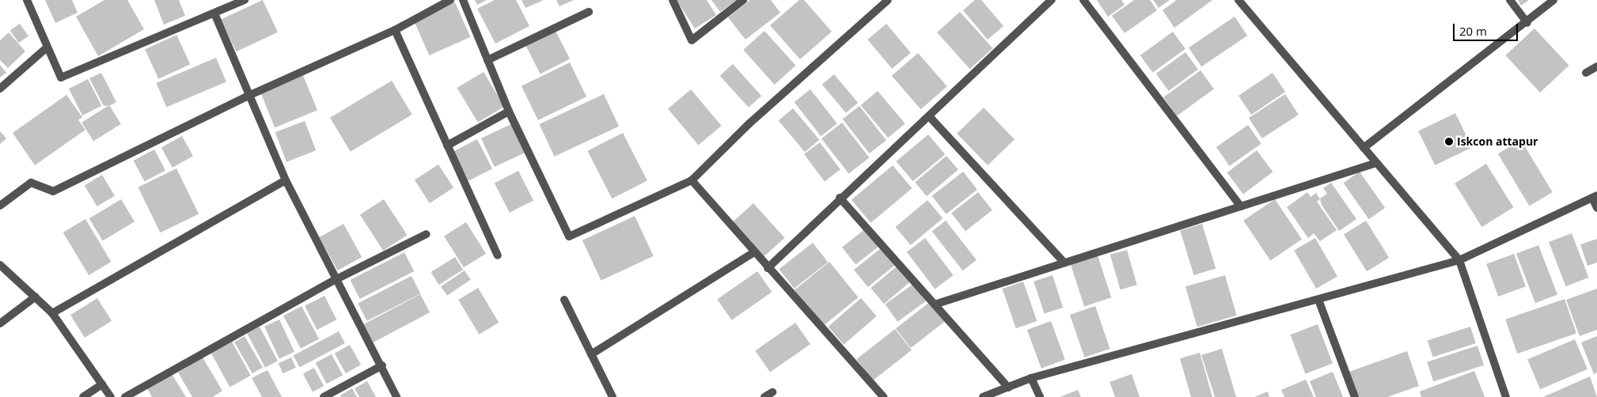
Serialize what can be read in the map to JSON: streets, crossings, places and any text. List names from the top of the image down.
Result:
{
  "places": ["Iskcon attapur"],
  "scale_bar": "20 m"
}
